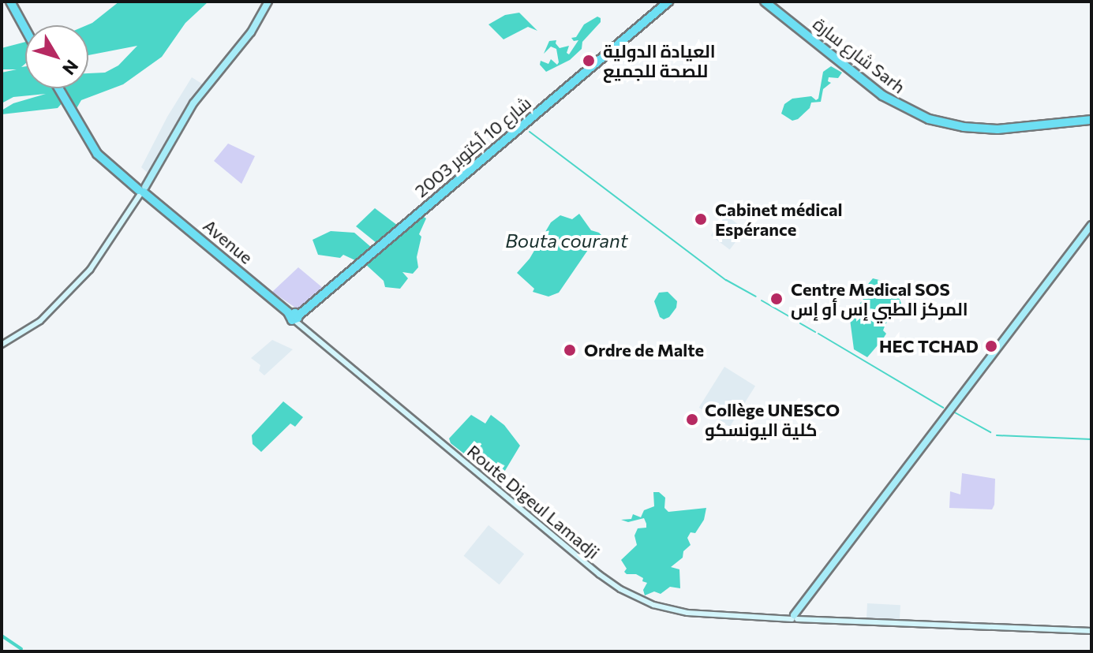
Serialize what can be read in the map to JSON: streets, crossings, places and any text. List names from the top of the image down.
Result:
{
  "streets": {
    "highway": ["شارع سارة Sarh", "شارع 10 أكتوبر 2003"],
    "main road": ["Route Digeul Lamadji"]
  },
  "crossings": [
    ["شارع 10 أكتوبر 2003", "Route Digeul Lamadji"]
  ],
  "water": ["Bouta courant"],
  "places": [
    "العيادة الدولية للصحة للجميع",
    "Cabinet médical Espérance",
    "Centre Medical SOS المركز الطبي إس أو إس",
    "HEC TCHAD",
    "Ordre de Malte",
    "Collège UNESCO كلية اليونسكو"
  ],
  "north": "bottom right"
}
